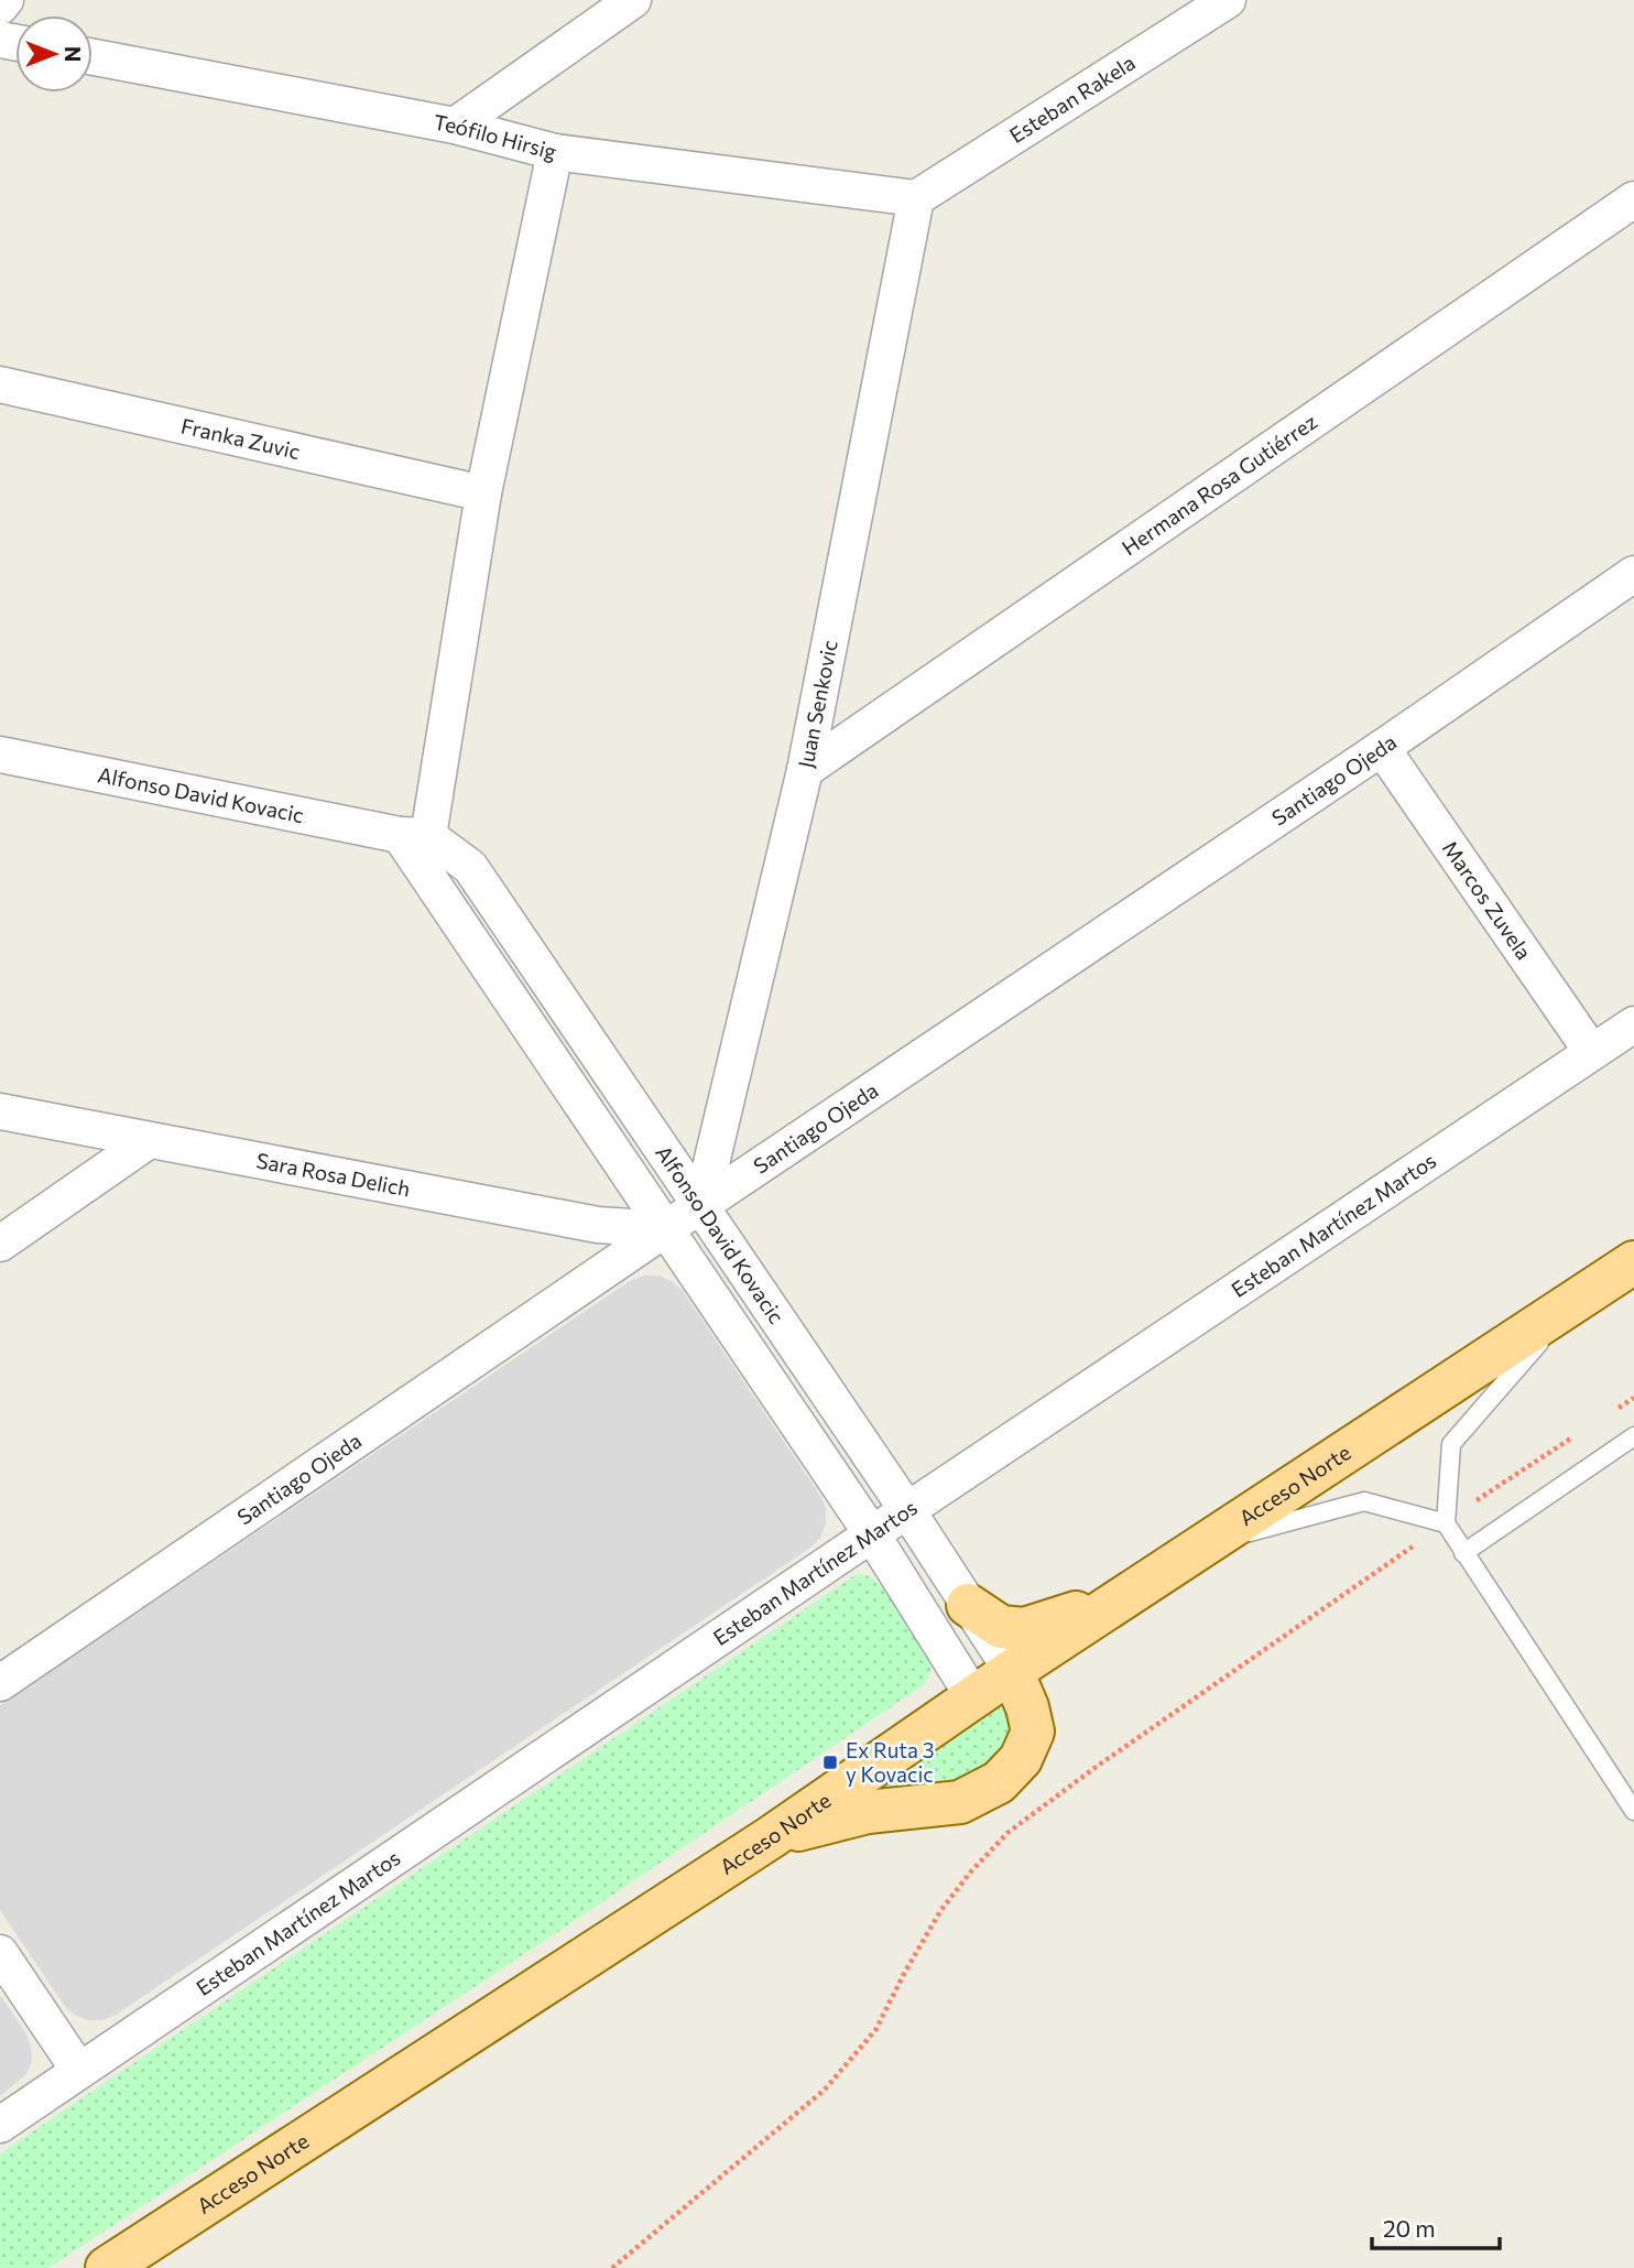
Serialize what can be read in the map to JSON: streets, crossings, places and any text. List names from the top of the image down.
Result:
{
  "streets": {
    "main road": ["Acceso Norte"],
    "street": [
      "Esteban Rakela",
      "Teófilo Hirsig",
      "Franka Zuvic",
      "Hermana Rosa Gutiérrez",
      "Juan Senkovic",
      "Santiago Ojeda",
      "Alfonso David Kovacic",
      "Marcos Zuvela",
      "Sara Rosa Delich",
      "Esteban Martínez Martos"
    ]
  },
  "crossings": [
    ["Esteban Rakela", "Teófilo Hirsig"],
    ["Esteban Rakela", "Juan Senkovic"],
    ["Teófilo Hirsig", "Juan Senkovic"],
    ["Hermana Rosa Gutiérrez", "Juan Senkovic"],
    ["Juan Senkovic", "Santiago Ojeda"],
    ["Juan Senkovic", "Alfonso David Kovacic"],
    ["Santiago Ojeda", "Alfonso David Kovacic"],
    ["Santiago Ojeda", "Marcos Zuvela"],
    ["Santiago Ojeda", "Sara Rosa Delich"],
    ["Alfonso David Kovacic", "Sara Rosa Delich"],
    ["Alfonso David Kovacic", "Esteban Martínez Martos"],
    ["Alfonso David Kovacic", "Acceso Norte"],
    ["Marcos Zuvela", "Esteban Martínez Martos"]
  ],
  "places": {
    "transit": ["Ex Ruta 3 y Kovacic"]
  },
  "scale_bar": "20 m",
  "north": "right"
}
